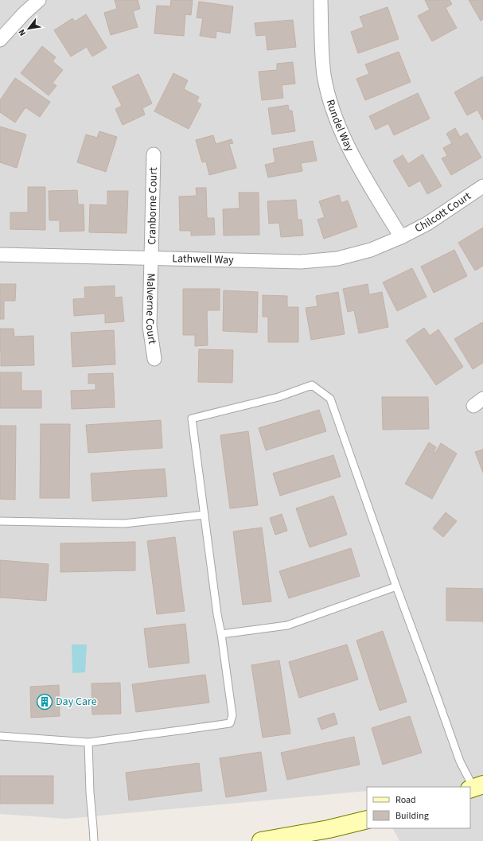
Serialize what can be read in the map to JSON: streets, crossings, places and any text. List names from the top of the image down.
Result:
{
  "streets": {
    "street": [
      "Rundel Way",
      "Cranborne Court",
      "Chilcott Court",
      "Lathwell Way",
      "Malverne Court"
    ]
  },
  "crossings": [
    ["Rundel Way", "Chilcott Court"],
    ["Rundel Way", "Lathwell Way"],
    ["Cranborne Court", "Lathwell Way"],
    ["Cranborne Court", "Malverne Court"],
    ["Chilcott Court", "Lathwell Way"],
    ["Lathwell Way", "Malverne Court"]
  ],
  "places": {
    "building": ["Day Care"]
  },
  "legend": ["Road", "Building"],
  "north": "bottom left"
}
